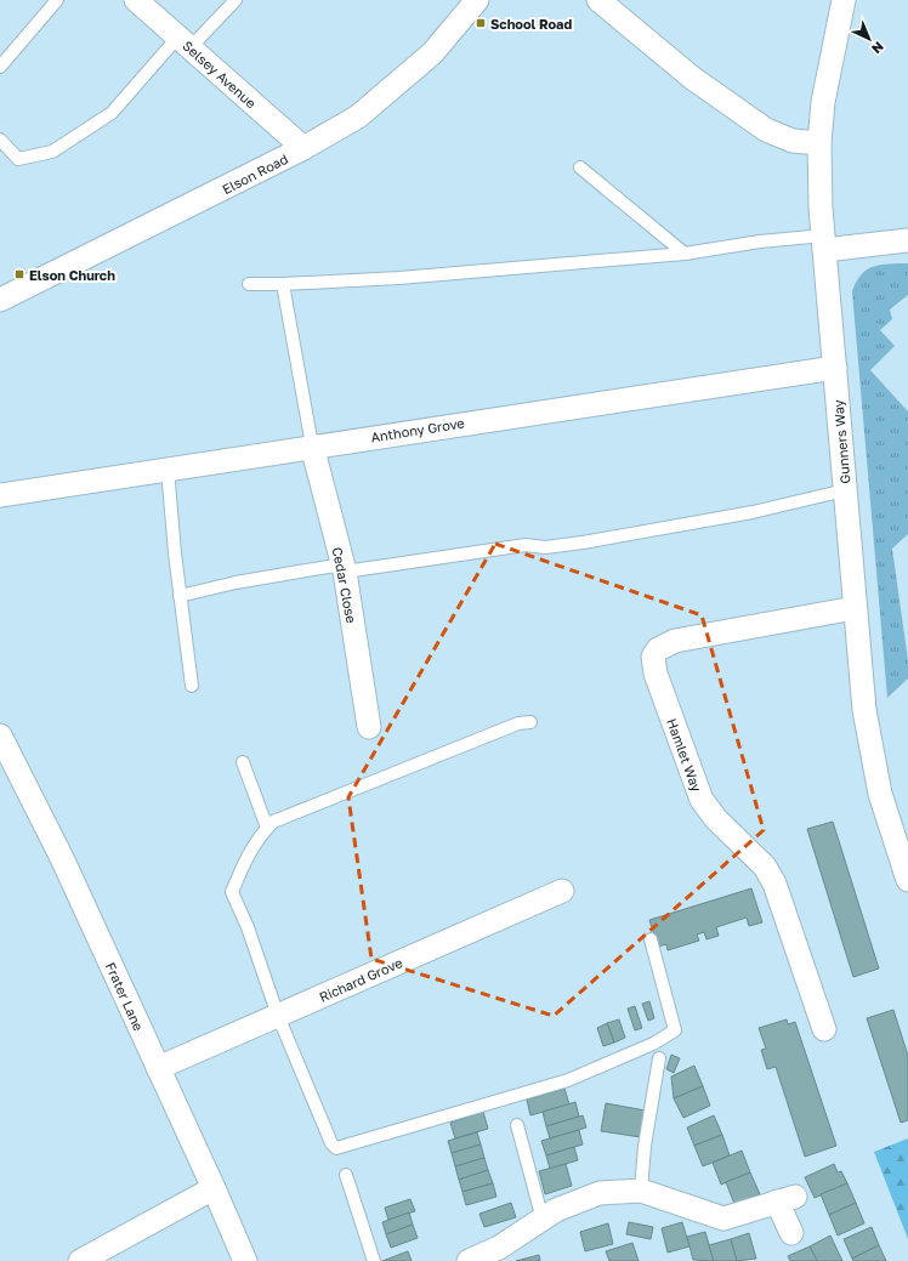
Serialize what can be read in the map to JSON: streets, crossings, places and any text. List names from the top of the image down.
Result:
{
  "streets": {
    "street": [
      "Selsey Avenue",
      "Elson Road",
      "Anthony Grove",
      "Gunners Way",
      "Cedar Close",
      "Hamlet Way",
      "Richard Grove",
      "Frater Lane"
    ]
  },
  "crossings": [
    ["Selsey Avenue", "Elson Road"],
    ["Anthony Grove", "Gunners Way"],
    ["Anthony Grove", "Cedar Close"],
    ["Gunners Way", "Hamlet Way"],
    ["Richard Grove", "Frater Lane"]
  ],
  "places": {
    "transit": ["School Road", "Elson Church"]
  },
  "north": "bottom right"
}
